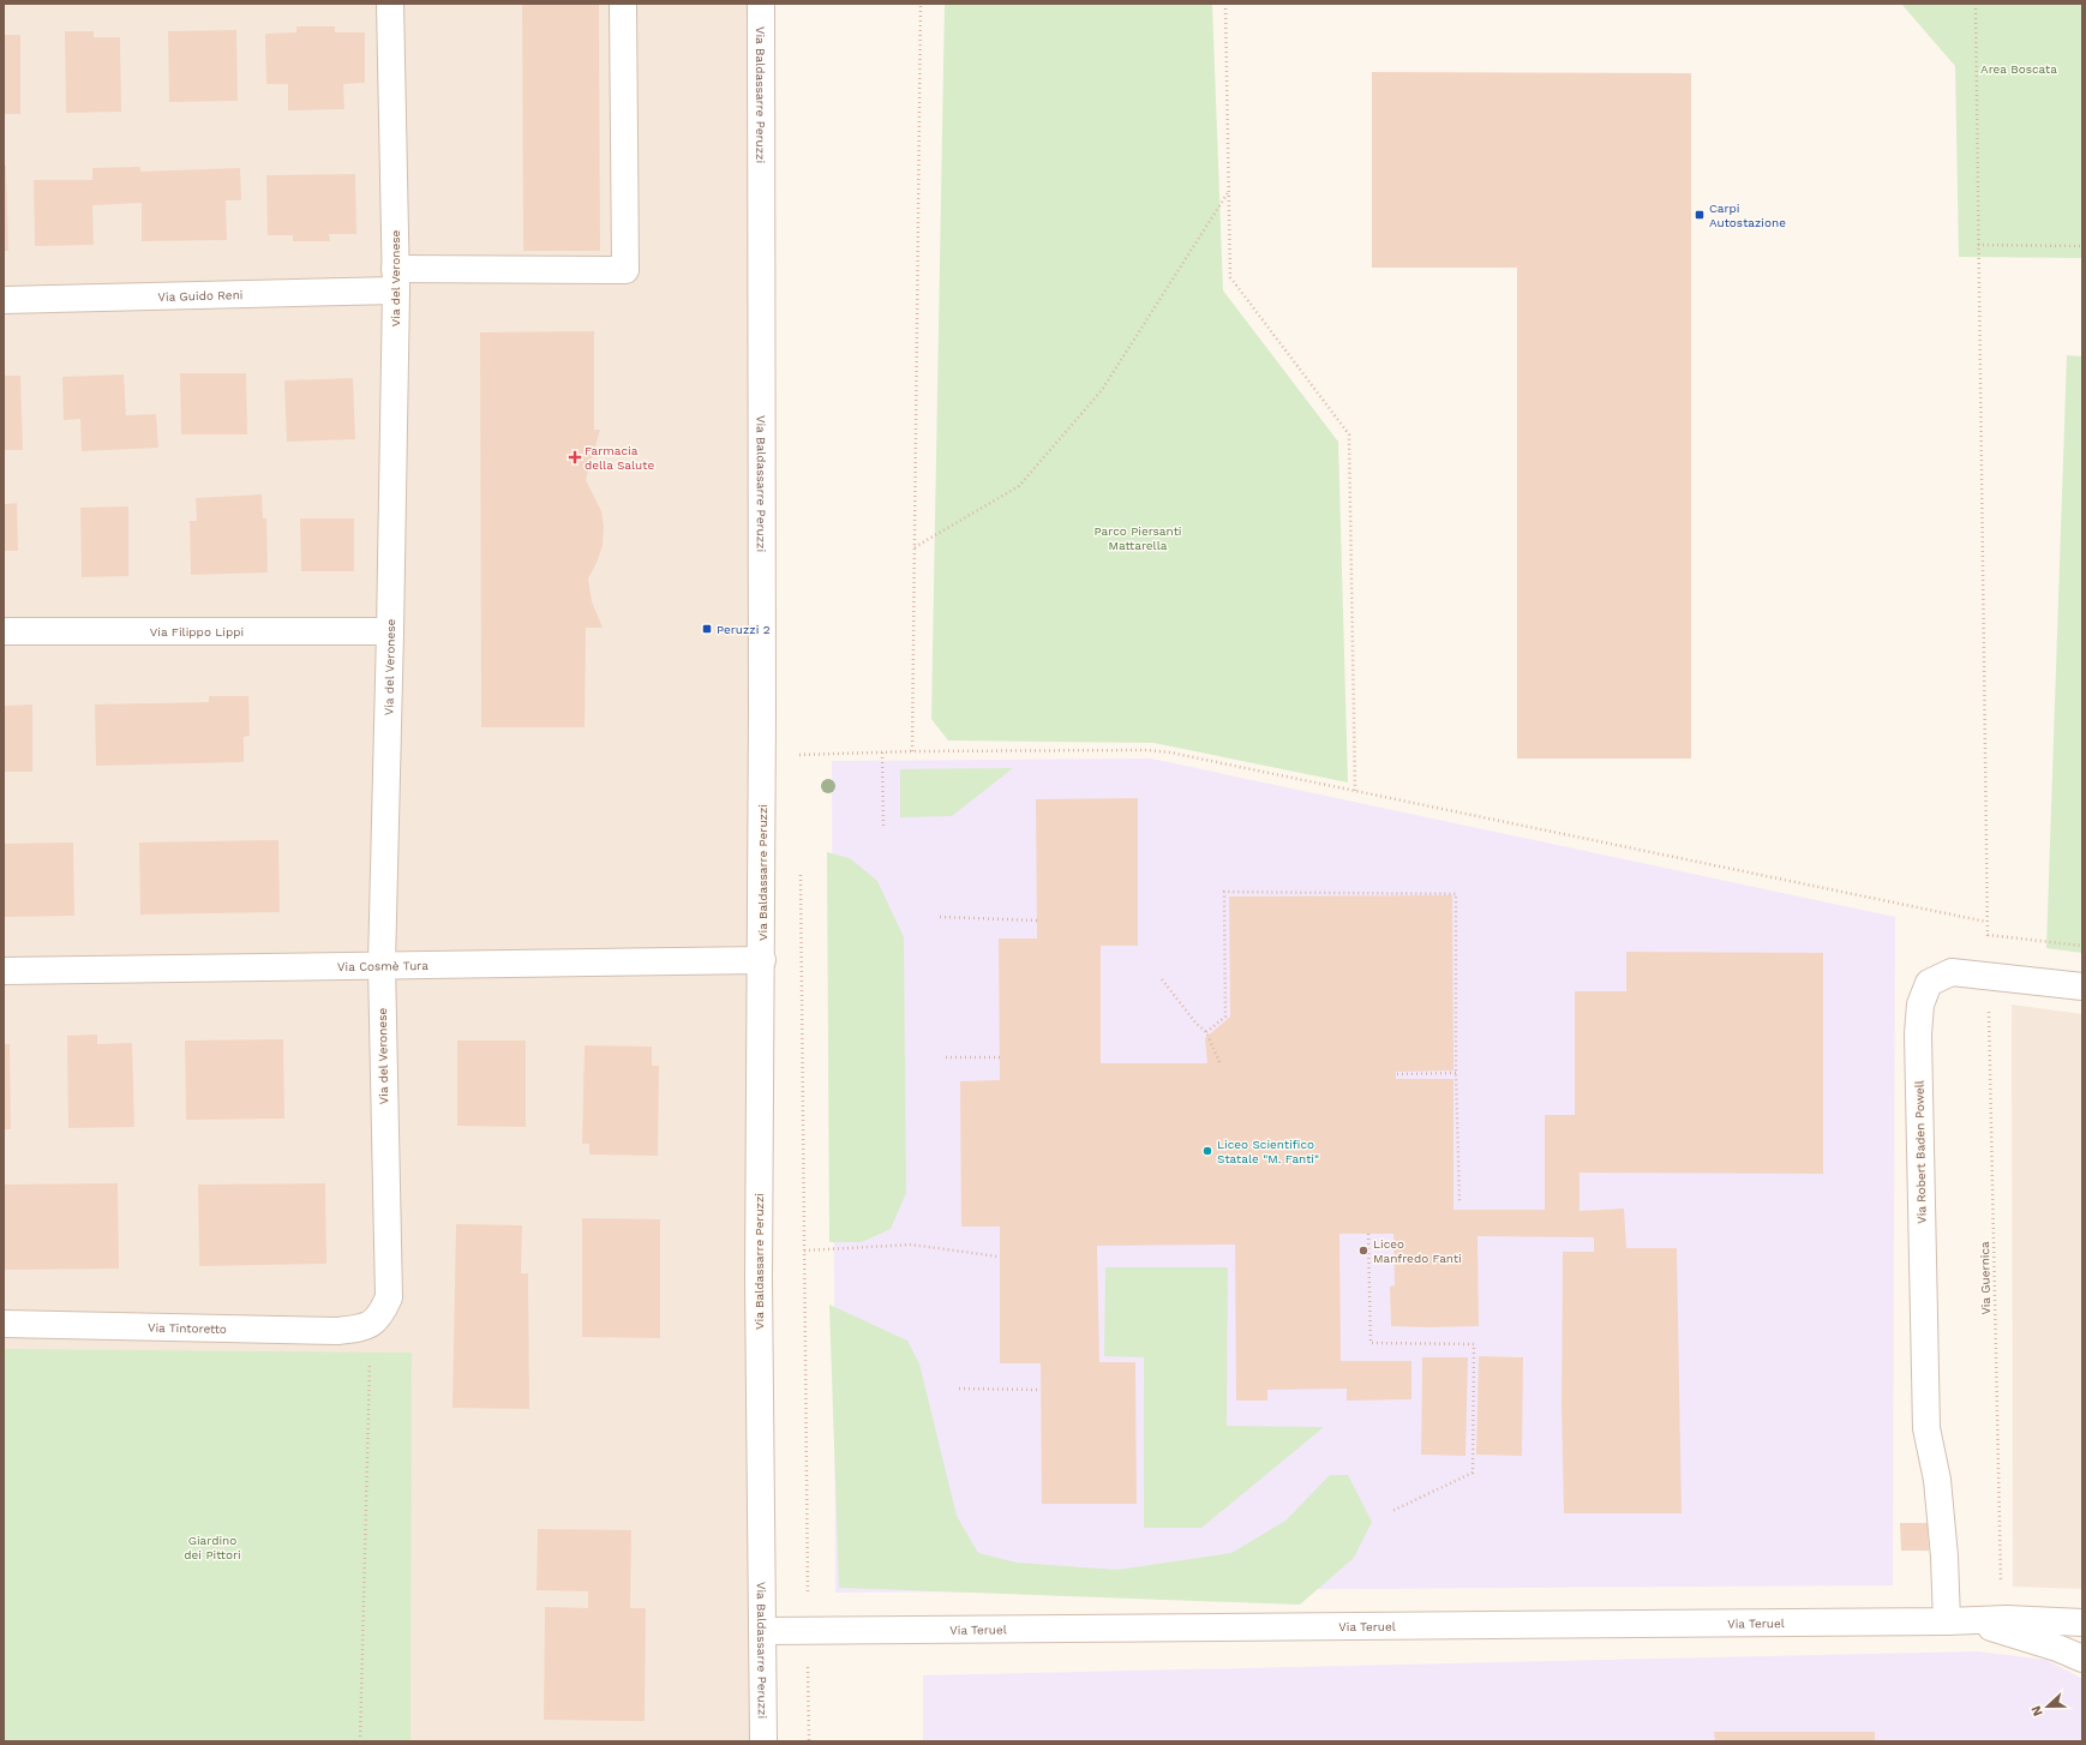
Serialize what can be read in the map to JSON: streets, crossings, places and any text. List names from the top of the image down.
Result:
{
  "streets": {
    "street": [
      "Via Baldassarre Peruzzi",
      "Via del Veronese",
      "Via Guido Reni",
      "Via Filippo Lippi",
      "Via Cosmè Tura",
      "Via Robert Baden Powell",
      "Via Tintoretto",
      "Via Teruel"
    ],
    "path": ["Via Guernica"]
  },
  "crossings": [
    ["Via Baldassarre Peruzzi", "Via Cosmè Tura"],
    ["Via Baldassarre Peruzzi", "Via Teruel"],
    ["Via del Veronese", "Via Guido Reni"],
    ["Via del Veronese", "Via Filippo Lippi"],
    ["Via del Veronese", "Via Cosmè Tura"],
    ["Via del Veronese", "Via Tintoretto"],
    ["Via Robert Baden Powell", "Via Guernica"],
    ["Via Robert Baden Powell", "Via Teruel"]
  ],
  "parks": ["Area Boscata", "Parco Piersanti Mattarella", "Giardino dei Pittori"],
  "places": {
    "transit": ["Carpi Autostazione", "Peruzzi 2"],
    "health": ["Farmacia della Salute"],
    "other": ["Liceo Scientifico Statale \"M. Fanti\"", "Liceo Manfredo Fanti"]
  },
  "north": "left"
}
